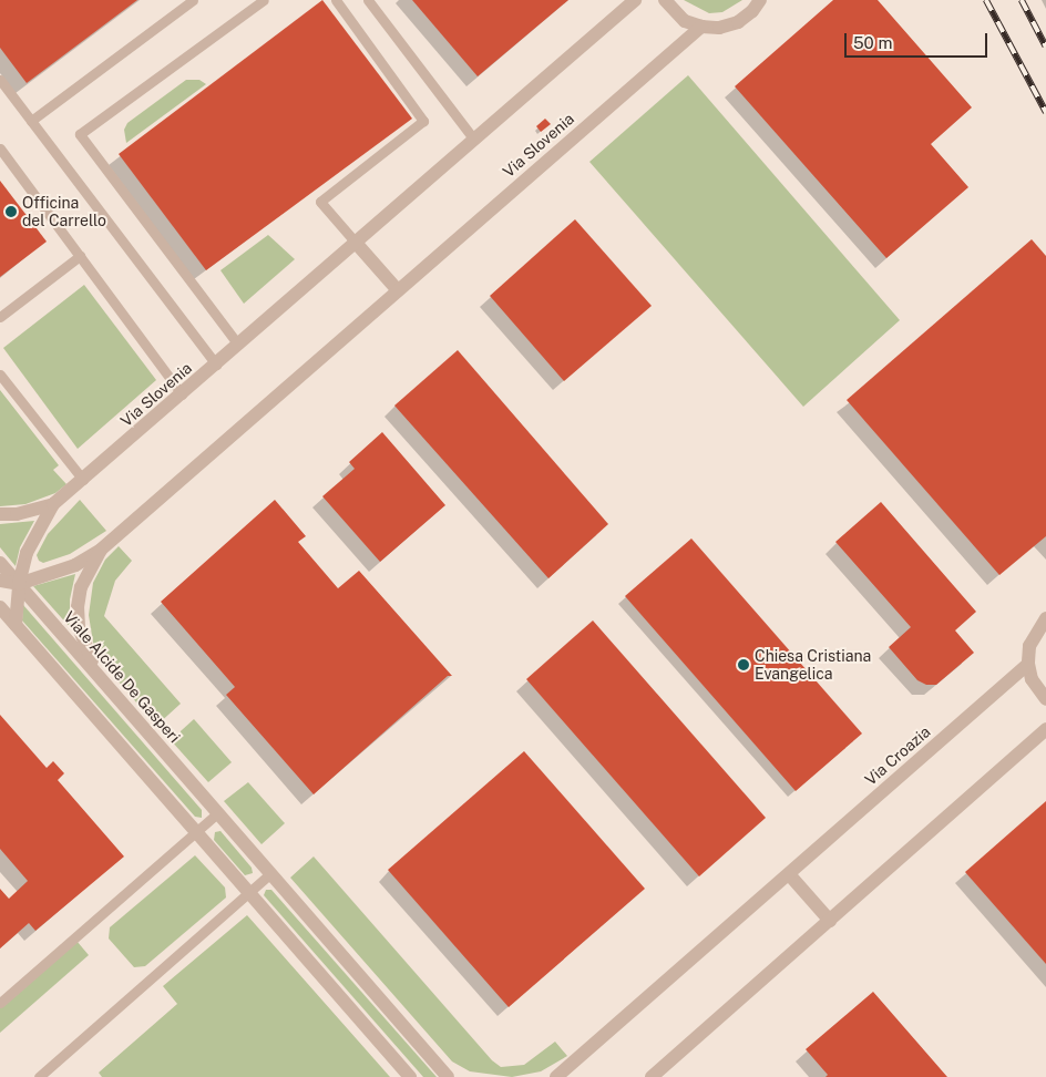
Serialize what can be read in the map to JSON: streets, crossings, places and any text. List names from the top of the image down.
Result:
{
  "streets": {
    "street": ["Via Slovenia", "Viale Alcide De Gasperi", "Via Croazia"]
  },
  "crossings": [
    ["Via Slovenia", "Viale Alcide De Gasperi"]
  ],
  "places": ["Officina del Carrello", "Chiesa Cristiana Evangelica"],
  "scale_bar": "50 m"
}
